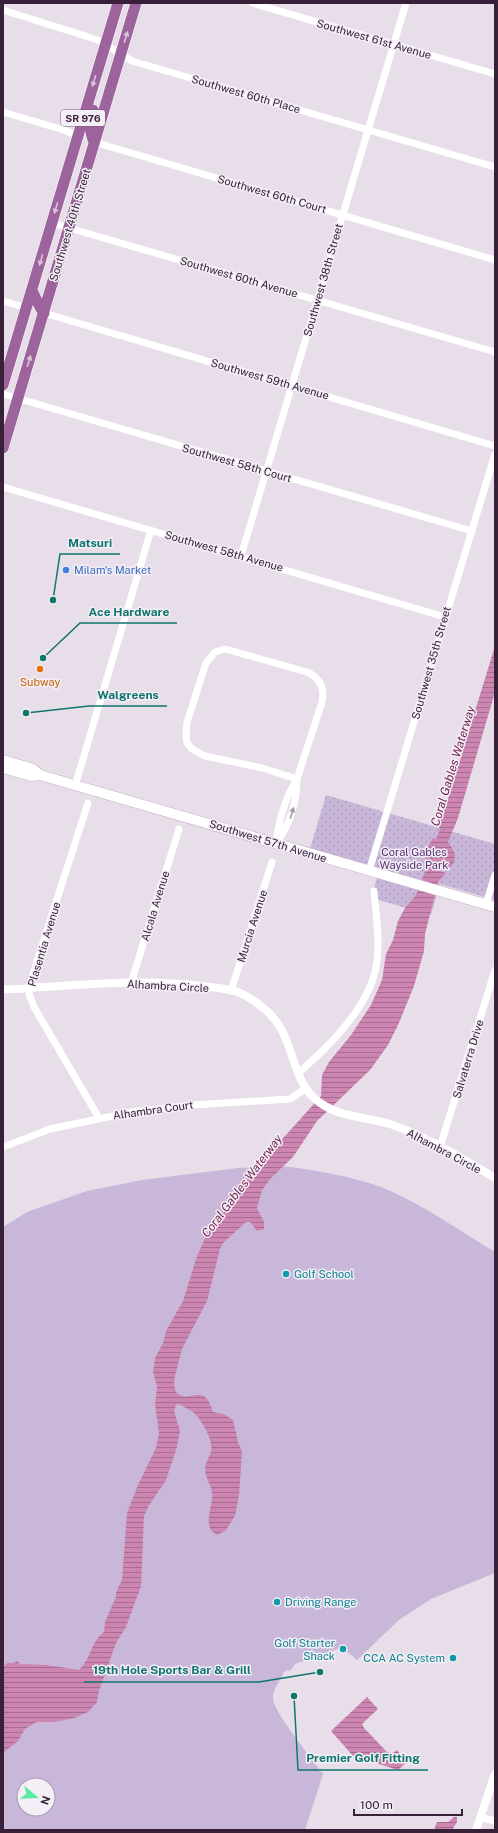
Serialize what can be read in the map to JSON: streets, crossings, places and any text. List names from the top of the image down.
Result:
{
  "streets": {
    "main road": ["SR 976", "Southwest 40th Street", "Southwest 57th Avenue"],
    "street": [
      "Southwest 61st Avenue",
      "Southwest 60th Place",
      "Southwest 60th Court",
      "Southwest 60th Avenue",
      "Southwest 38th Street",
      "Southwest 59th Avenue",
      "Southwest 58th Court",
      "Southwest 58th Avenue",
      "Southwest 35th Street",
      "Alcala Avenue",
      "Murcia Avenue",
      "Plasentia Avenue",
      "Alhambra Circle",
      "Salvaterra Drive",
      "Alhambra Court"
    ]
  },
  "crossings": [
    ["Southwest 61st Avenue", "Southwest 38th Street"],
    ["Southwest 60th Place", "Southwest 40th Street"],
    ["Southwest 60th Place", "Southwest 38th Street"],
    ["Southwest 60th Court", "Southwest 40th Street"],
    ["Southwest 60th Court", "Southwest 38th Street"],
    ["Southwest 40th Street", "Southwest 60th Avenue"],
    ["Southwest 40th Street", "Southwest 59th Avenue"],
    ["Southwest 40th Street", "Southwest 58th Court"],
    ["Southwest 60th Avenue", "Southwest 38th Street"],
    ["Southwest 38th Street", "Southwest 59th Avenue"],
    ["Southwest 38th Street", "Southwest 58th Court"],
    ["Southwest 38th Street", "Southwest 58th Avenue"],
    ["Southwest 58th Court", "Southwest 35th Street"],
    ["Southwest 58th Avenue", "Southwest 35th Street"],
    ["Southwest 35th Street", "Southwest 57th Avenue"],
    ["Alcala Avenue", "Alhambra Circle"],
    ["Murcia Avenue", "Alhambra Circle"],
    ["Plasentia Avenue", "Alhambra Circle"],
    ["Plasentia Avenue", "Alhambra Court"],
    ["Alhambra Circle", "Salvaterra Drive"],
    ["Alhambra Circle", "Alhambra Court"]
  ],
  "water": ["Coral Gables Waterway"],
  "parks": ["Coral Gables Wayside Park"],
  "places": [
    "Milam's Market",
    "Matsuri",
    "Ace Hardware",
    "Subway",
    "Walgreens",
    "Golf School",
    "Driving Range",
    "Golf Starter Shack",
    "CCA AC System",
    "19th Hole Sports Bar & Grill",
    "Premier Golf Fitting"
  ],
  "scale_bar": "100 m",
  "north": "right"
}
